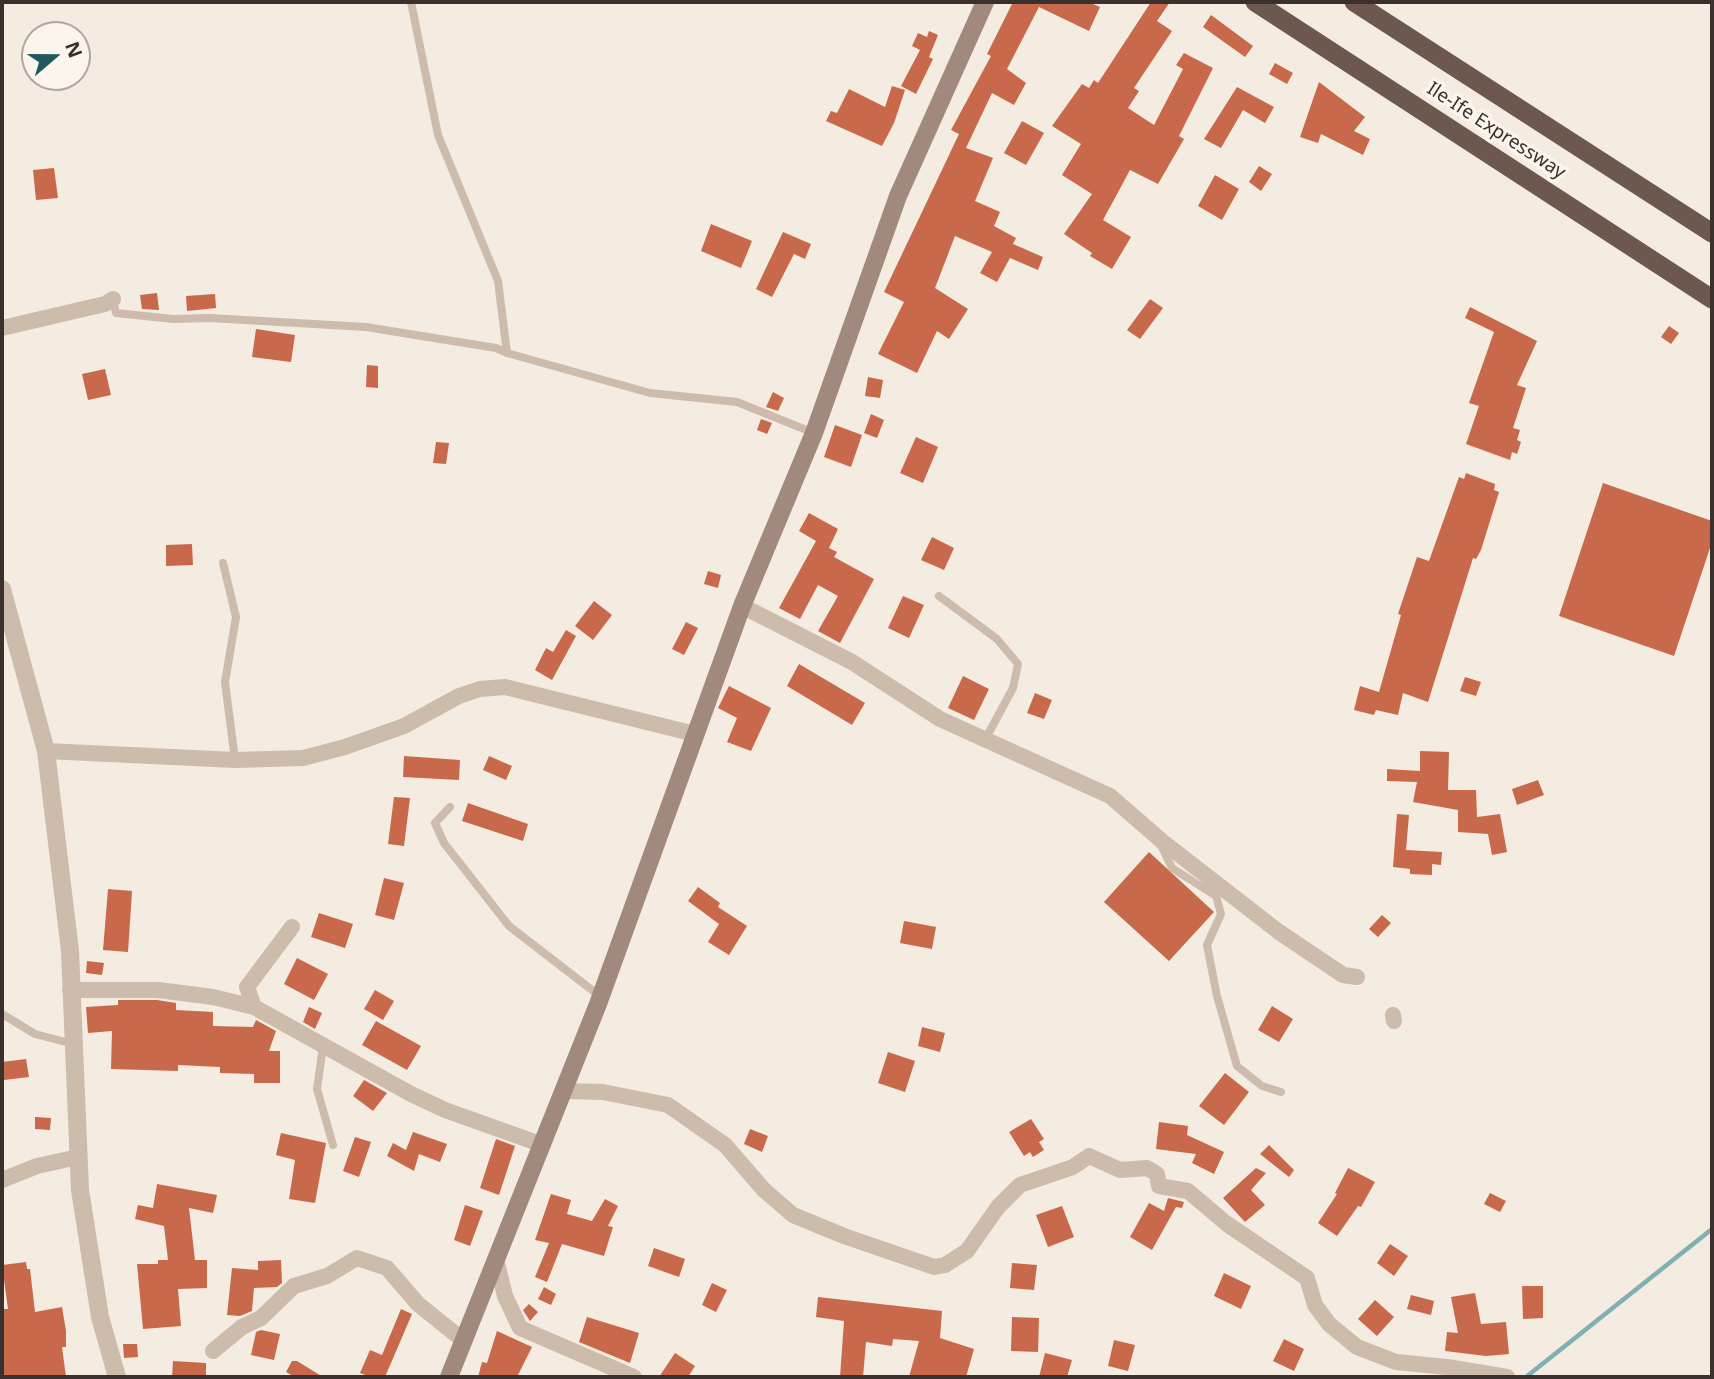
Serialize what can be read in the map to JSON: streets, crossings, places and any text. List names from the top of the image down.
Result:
{
  "streets": {
    "highway": ["Ile-Ife Expressway"]
  },
  "north": "right"
}
